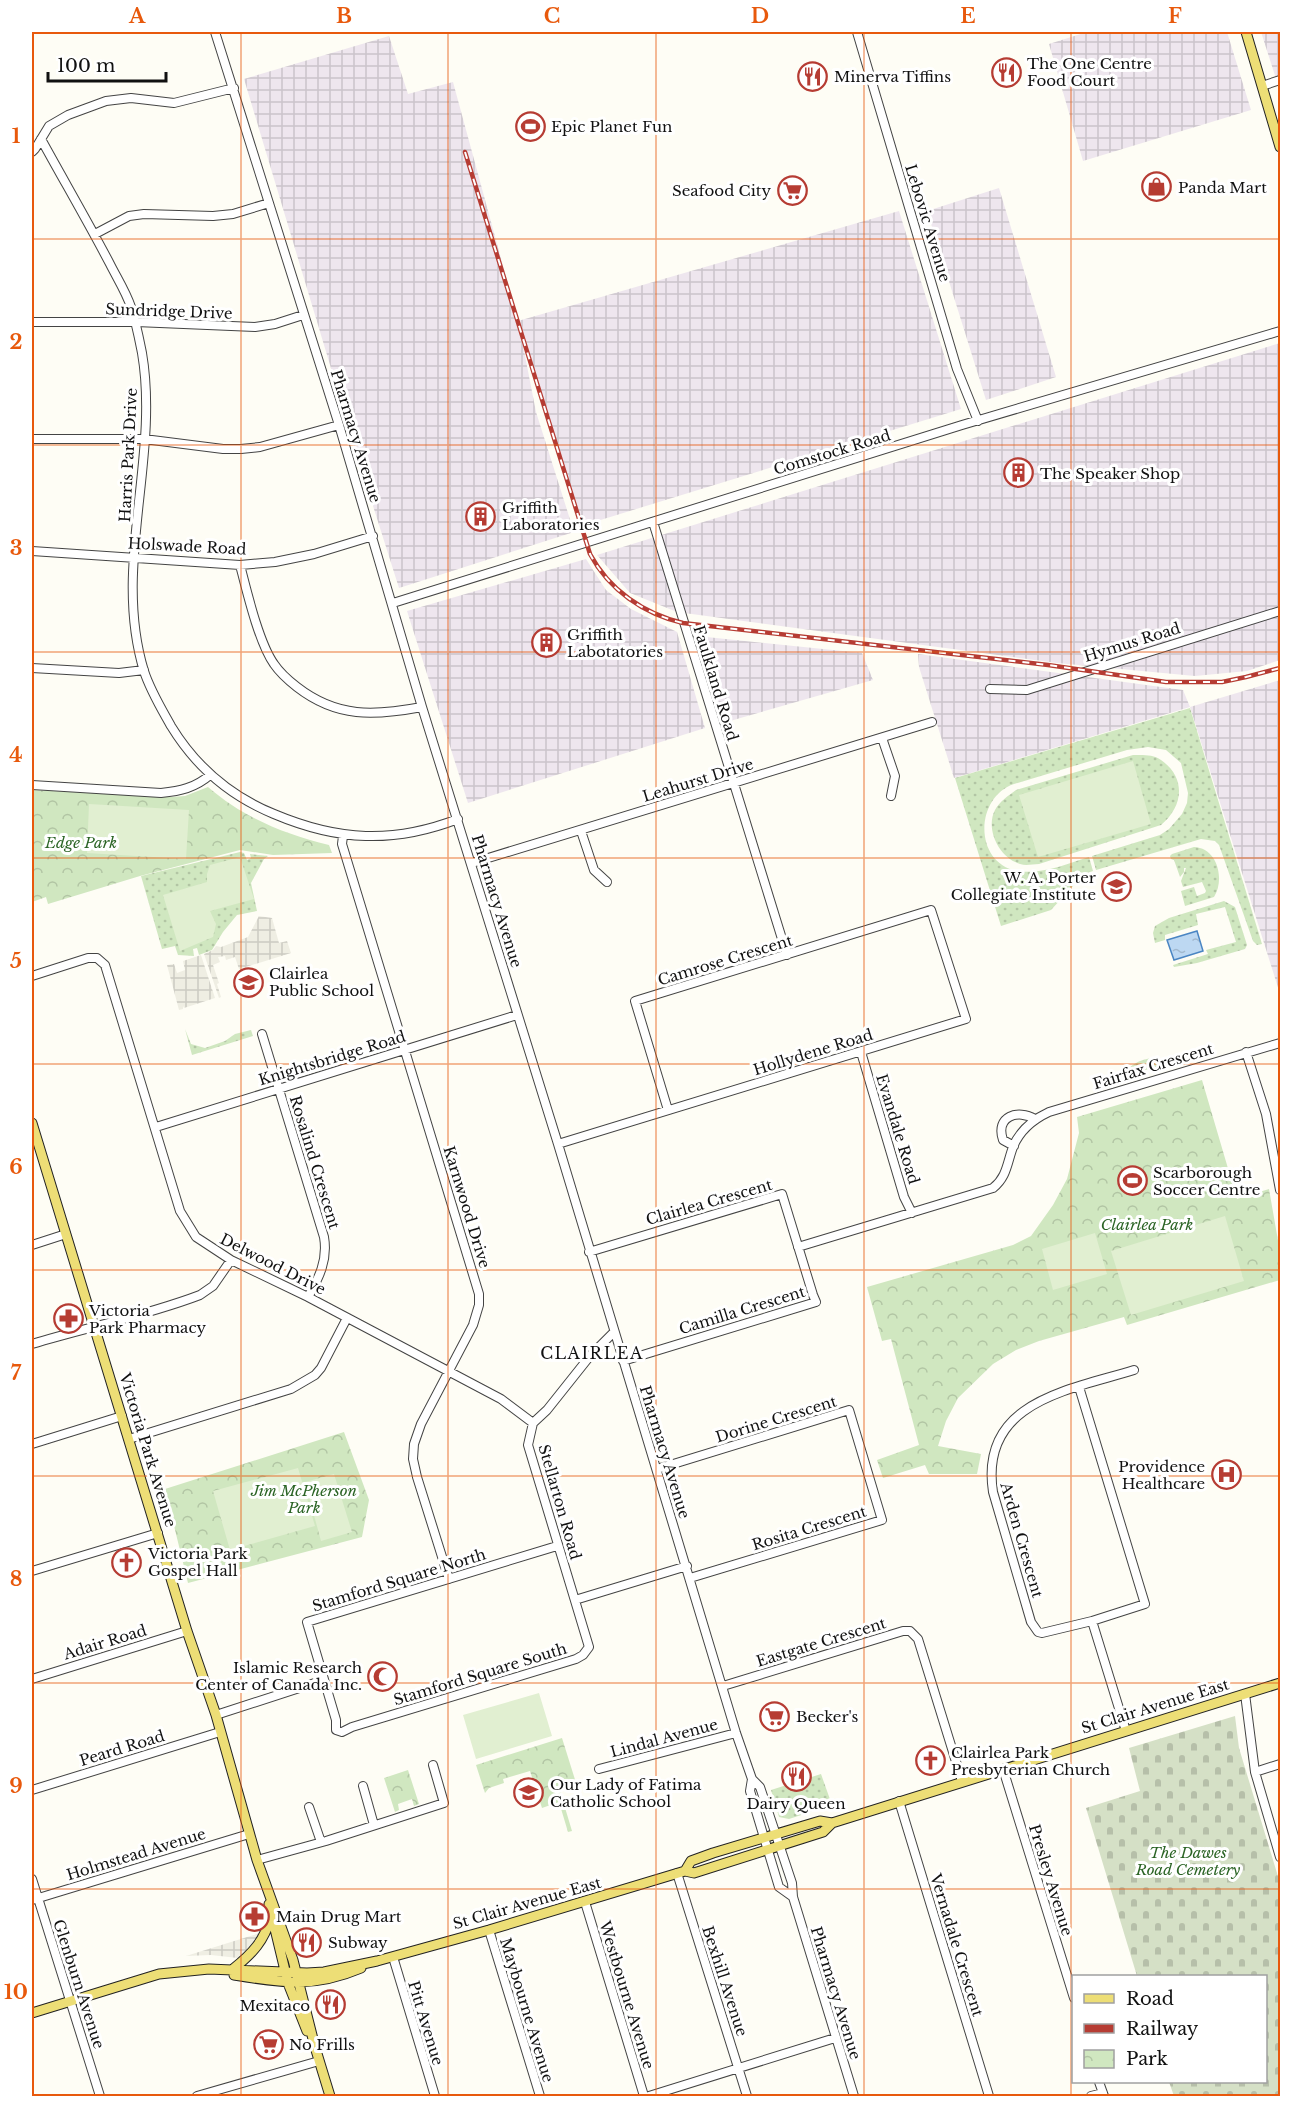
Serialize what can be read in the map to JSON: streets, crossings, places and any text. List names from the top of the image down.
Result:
{
  "streets": {
    "main road": ["Victoria Park Avenue", "St Clair Avenue East"],
    "street": [
      "Lebovic Avenue",
      "Sundridge Drive",
      "Pharmacy Avenue",
      "Comstock Road",
      "Harris Park Drive",
      "Holswade Road",
      "Hymus Road",
      "Faulkland Road",
      "Leahurst Drive",
      "Camrose Crescent",
      "Hollydene Road",
      "Knightsbridge Road",
      "Fairfax Crescent",
      "Evandale Road",
      "Rosalind Crescent",
      "Clairlea Crescent",
      "Karnwood Drive",
      "Delwood Drive",
      "Camilla Crescent",
      "Dorine Crescent",
      "Stellarton Road",
      "Rosita Crescent",
      "Arden Crescent",
      "Stamford Square North",
      "Adair Road",
      "Eastgate Crescent",
      "Stamford Square South",
      "Lindal Avenue",
      "Peard Road",
      "Holmstead Avenue",
      "Presley Avenue",
      "Vernadale Crescent",
      "Bexhill Avenue",
      "Glenburn Avenue",
      "Westbourne Avenue",
      "Maybourne Avenue",
      "Pitt Avenue"
    ]
  },
  "crossings": [
    ["Lebovic Avenue", "Comstock Road"],
    ["Sundridge Drive", "Pharmacy Avenue"],
    ["Sundridge Drive", "Harris Park Drive"],
    ["Pharmacy Avenue", "Comstock Road"],
    ["Pharmacy Avenue", "Harris Park Drive"],
    ["Pharmacy Avenue", "Holswade Road"],
    ["Pharmacy Avenue", "Leahurst Drive"],
    ["Pharmacy Avenue", "Hollydene Road"],
    ["Pharmacy Avenue", "Knightsbridge Road"],
    ["Pharmacy Avenue", "Clairlea Crescent"],
    ["Pharmacy Avenue", "Camilla Crescent"],
    ["Pharmacy Avenue", "Dorine Crescent"],
    ["Pharmacy Avenue", "Rosita Crescent"],
    ["Pharmacy Avenue", "Eastgate Crescent"],
    ["Pharmacy Avenue", "St Clair Avenue East"],
    ["Pharmacy Avenue", "Lindal Avenue"],
    ["Comstock Road", "Faulkland Road"],
    ["Harris Park Drive", "Holswade Road"],
    ["Harris Park Drive", "Karnwood Drive"],
    ["Faulkland Road", "Leahurst Drive"],
    ["Faulkland Road", "Camrose Crescent"],
    ["Camrose Crescent", "Hollydene Road"],
    ["Hollydene Road", "Evandale Road"],
    ["Knightsbridge Road", "Rosalind Crescent"],
    ["Knightsbridge Road", "Karnwood Drive"],
    ["Knightsbridge Road", "Delwood Drive"],
    ["Fairfax Crescent", "Evandale Road"],
    ["Fairfax Crescent", "Clairlea Crescent"],
    ["Fairfax Crescent", "Camilla Crescent"],
    ["Rosalind Crescent", "Delwood Drive"],
    ["Clairlea Crescent", "Camilla Crescent"],
    ["Karnwood Drive", "Delwood Drive"],
    ["Karnwood Drive", "Stamford Square North"],
    ["Delwood Drive", "Stellarton Road"],
    ["Dorine Crescent", "Rosita Crescent"],
    ["Victoria Park Avenue", "Adair Road"],
    ["Victoria Park Avenue", "St Clair Avenue East"],
    ["Victoria Park Avenue", "Peard Road"],
    ["Victoria Park Avenue", "Holmstead Avenue"],
    ["Stellarton Road", "Stamford Square North"],
    ["Stellarton Road", "Stamford Square South"],
    ["Stamford Square North", "Stamford Square South"],
    ["Eastgate Crescent", "St Clair Avenue East"],
    ["St Clair Avenue East", "Presley Avenue"],
    ["St Clair Avenue East", "Vernadale Crescent"],
    ["St Clair Avenue East", "Bexhill Avenue"],
    ["St Clair Avenue East", "Glenburn Avenue"],
    ["St Clair Avenue East", "Westbourne Avenue"],
    ["St Clair Avenue East", "Maybourne Avenue"],
    ["St Clair Avenue East", "Pitt Avenue"],
    ["Holmstead Avenue", "Glenburn Avenue"]
  ],
  "districts": ["CLAIRLEA"],
  "parks": [
    "Edge Park",
    "Clairlea Park",
    "Jim McPherson Park",
    "The Dawes Road Cemetery"
  ],
  "places": {
    "restaurant": [
      "The One Centre Food Court",
      "Minerva Tiffins",
      "Dairy Queen",
      "Subway",
      "Mexitaco"
    ],
    "sports": ["Epic Planet Fun", "Scarborough Soccer Centre"],
    "shop": ["Panda Mart"],
    "supermarket": ["Seafood City", "Becker's", "No Frills"],
    "building": ["The Speaker Shop", "Griffith Laboratories", "Griffith Labotatories"],
    "school or university": ["W. A. Porter Collegiate Institute", "Clairlea Public School", "Our Lady of Fatima Catholic School"],
    "pharmacy": ["Victoria Park Pharmacy", "Main Drug Mart"],
    "hospital": ["Providence Healthcare"],
    "church": ["Victoria Park Gospel Hall", "Clairlea Park Presbyterian Church"],
    "mosque": ["Islamic Research Center of Canada Inc."]
  },
  "legend": ["Road", "Railway", "Park"],
  "scale_bar": "100 m",
  "grid": {
    "columns": [
      "A",
      "B",
      "C",
      "D",
      "E",
      "F"
    ],
    "rows": [
      "1",
      "2",
      "3",
      "4",
      "5",
      "6",
      "7",
      "8",
      "9",
      "10"
    ]
  }
}
